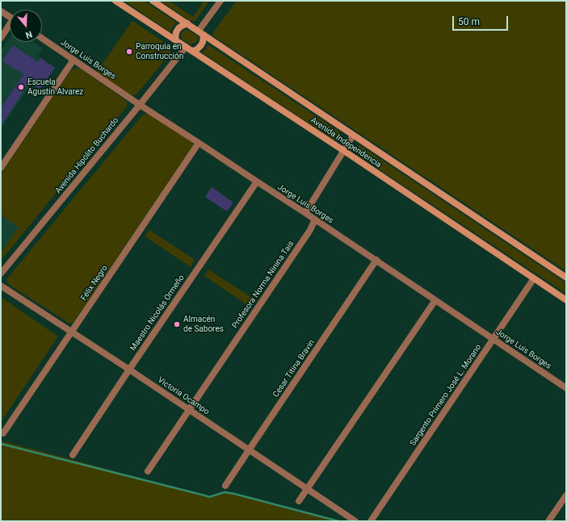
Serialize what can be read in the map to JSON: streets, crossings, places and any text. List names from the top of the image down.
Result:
{
  "streets": {
    "main road": ["Avenida Independencia"],
    "street": [
      "Jorge Luis Borges",
      "Avenida Hipólito Buchardo",
      "Félix Negro",
      "Profesora Norma Ninina Tais",
      "Maestro Nicolás Ormeño",
      "Cesar Titina Bravin",
      "Sargento Primero José L. Morano",
      "Victoria Ocampo"
    ]
  },
  "crossings": [
    ["Jorge Luis Borges", "Avenida Hipólito Buchardo"],
    ["Jorge Luis Borges", "Félix Negro"],
    ["Jorge Luis Borges", "Profesora Norma Ninina Tais"],
    ["Jorge Luis Borges", "Maestro Nicolás Ormeño"],
    ["Jorge Luis Borges", "Cesar Titina Bravin"],
    ["Jorge Luis Borges", "Sargento Primero José L. Morano"],
    ["Avenida Independencia", "Avenida Hipólito Buchardo"],
    ["Avenida Independencia", "Sargento Primero José L. Morano"],
    ["Félix Negro", "Victoria Ocampo"],
    ["Profesora Norma Ninina Tais", "Victoria Ocampo"],
    ["Maestro Nicolás Ormeño", "Victoria Ocampo"],
    ["Cesar Titina Bravin", "Victoria Ocampo"]
  ],
  "places": ["Parroquia en Construcción", "Escuela Agustín Alvarez", "Almacén de Sabores"],
  "scale_bar": "50 m",
  "north": "bottom"
}
